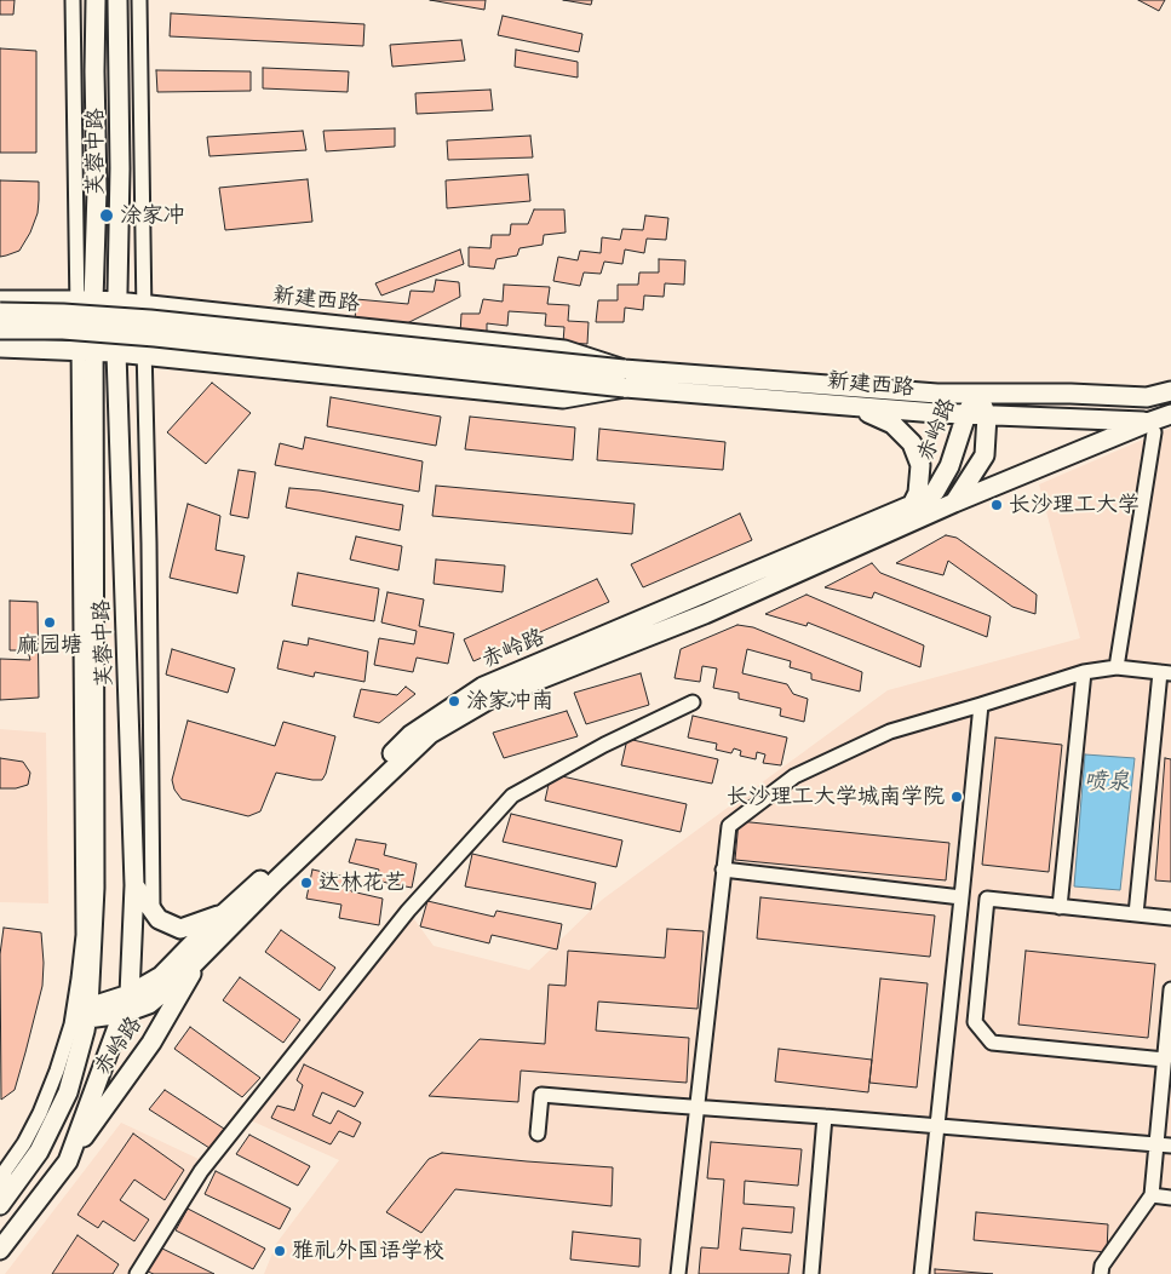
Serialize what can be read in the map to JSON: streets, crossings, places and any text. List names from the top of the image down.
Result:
{
  "streets": {
    "main road": ["芙蓉中路", "新建西路", "赤岭路"]
  },
  "crossings": [
    ["芙蓉中路", "新建西路"],
    ["芙蓉中路", "赤岭路"],
    ["新建西路", "赤岭路"]
  ],
  "water": ["喷泉"],
  "places": [
    "涂家冲",
    "长沙理工大学",
    "麻园塘",
    "涂家冲南",
    "长沙理工大学城南学院",
    "达林花艺",
    "雅礼外国语学校"
  ]
}
